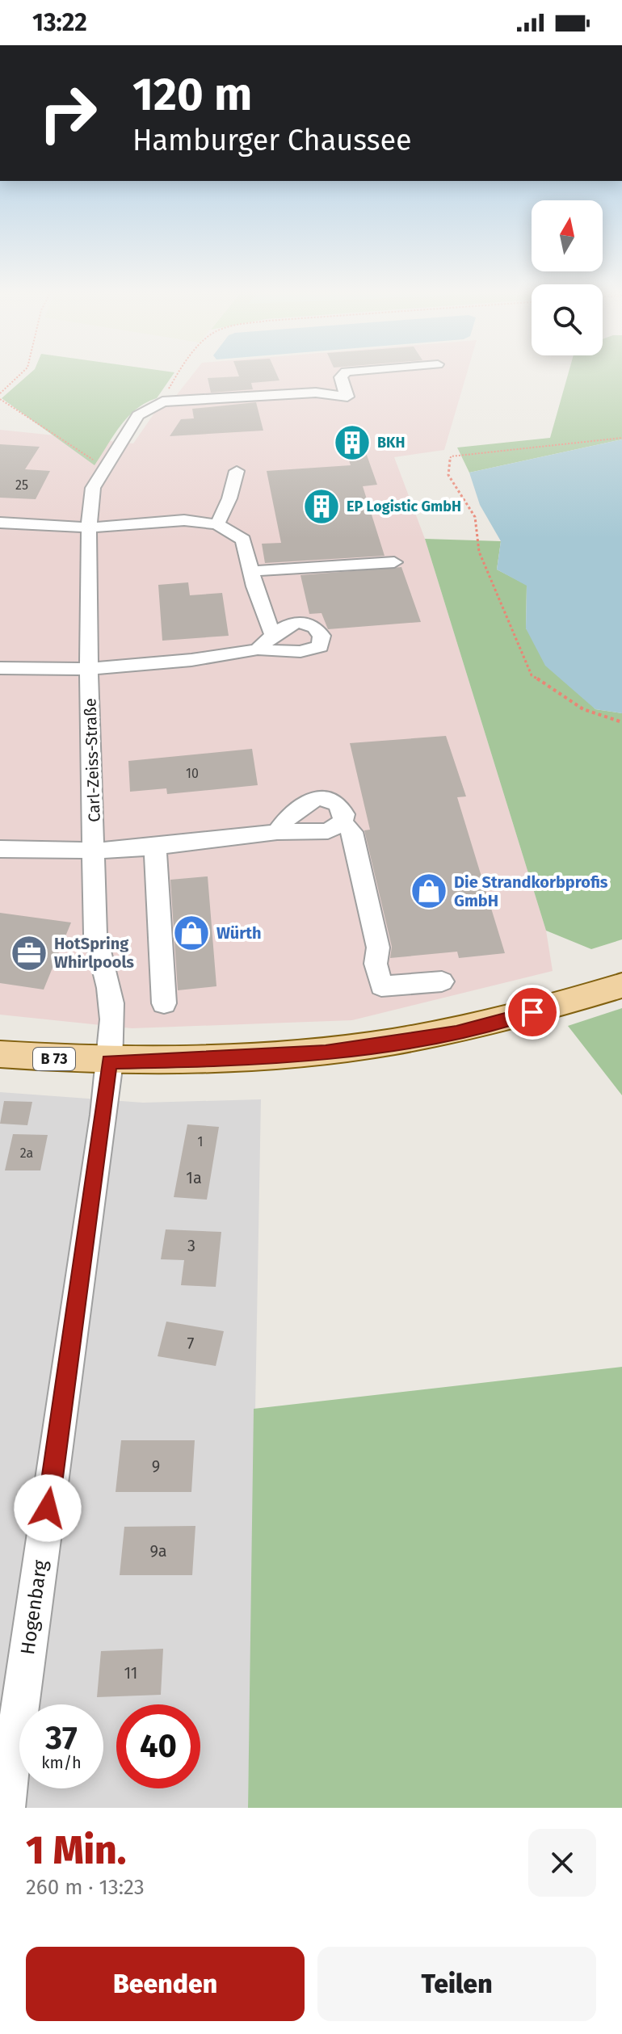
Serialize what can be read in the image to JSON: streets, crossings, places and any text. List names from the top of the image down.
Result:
{
  "streets": {
    "main road": ["B 73"],
    "street": ["Carl-Zeiss-Straße", "Hogenbarg"]
  },
  "crossings": [
    ["Carl-Zeiss-Straße", "B 73"],
    ["Carl-Zeiss-Straße", "Hogenbarg"],
    ["B 73", "Hogenbarg"]
  ],
  "places": {
    "building": ["BKH", "EP Logistic GmbH"],
    "shop": ["Die Strandkorbprofis GmbH", "Würth"],
    "office": ["HotSpring Whirlpools"]
  },
  "house_numbers": [
    "25",
    "10",
    "1",
    "2a",
    "1a",
    "3",
    "7",
    "9",
    "9a",
    "11"
  ],
  "north": "top",
  "page": {
    "status": "13:22",
    "turn": ["120 m", "Hamburger Chaussee"],
    "speed": "37 km/h",
    "limit": "40",
    "heading": ["1 Min.", "260 m · 13:23"],
    "buttons": ["Beenden", "Teilen"]
  }
}
